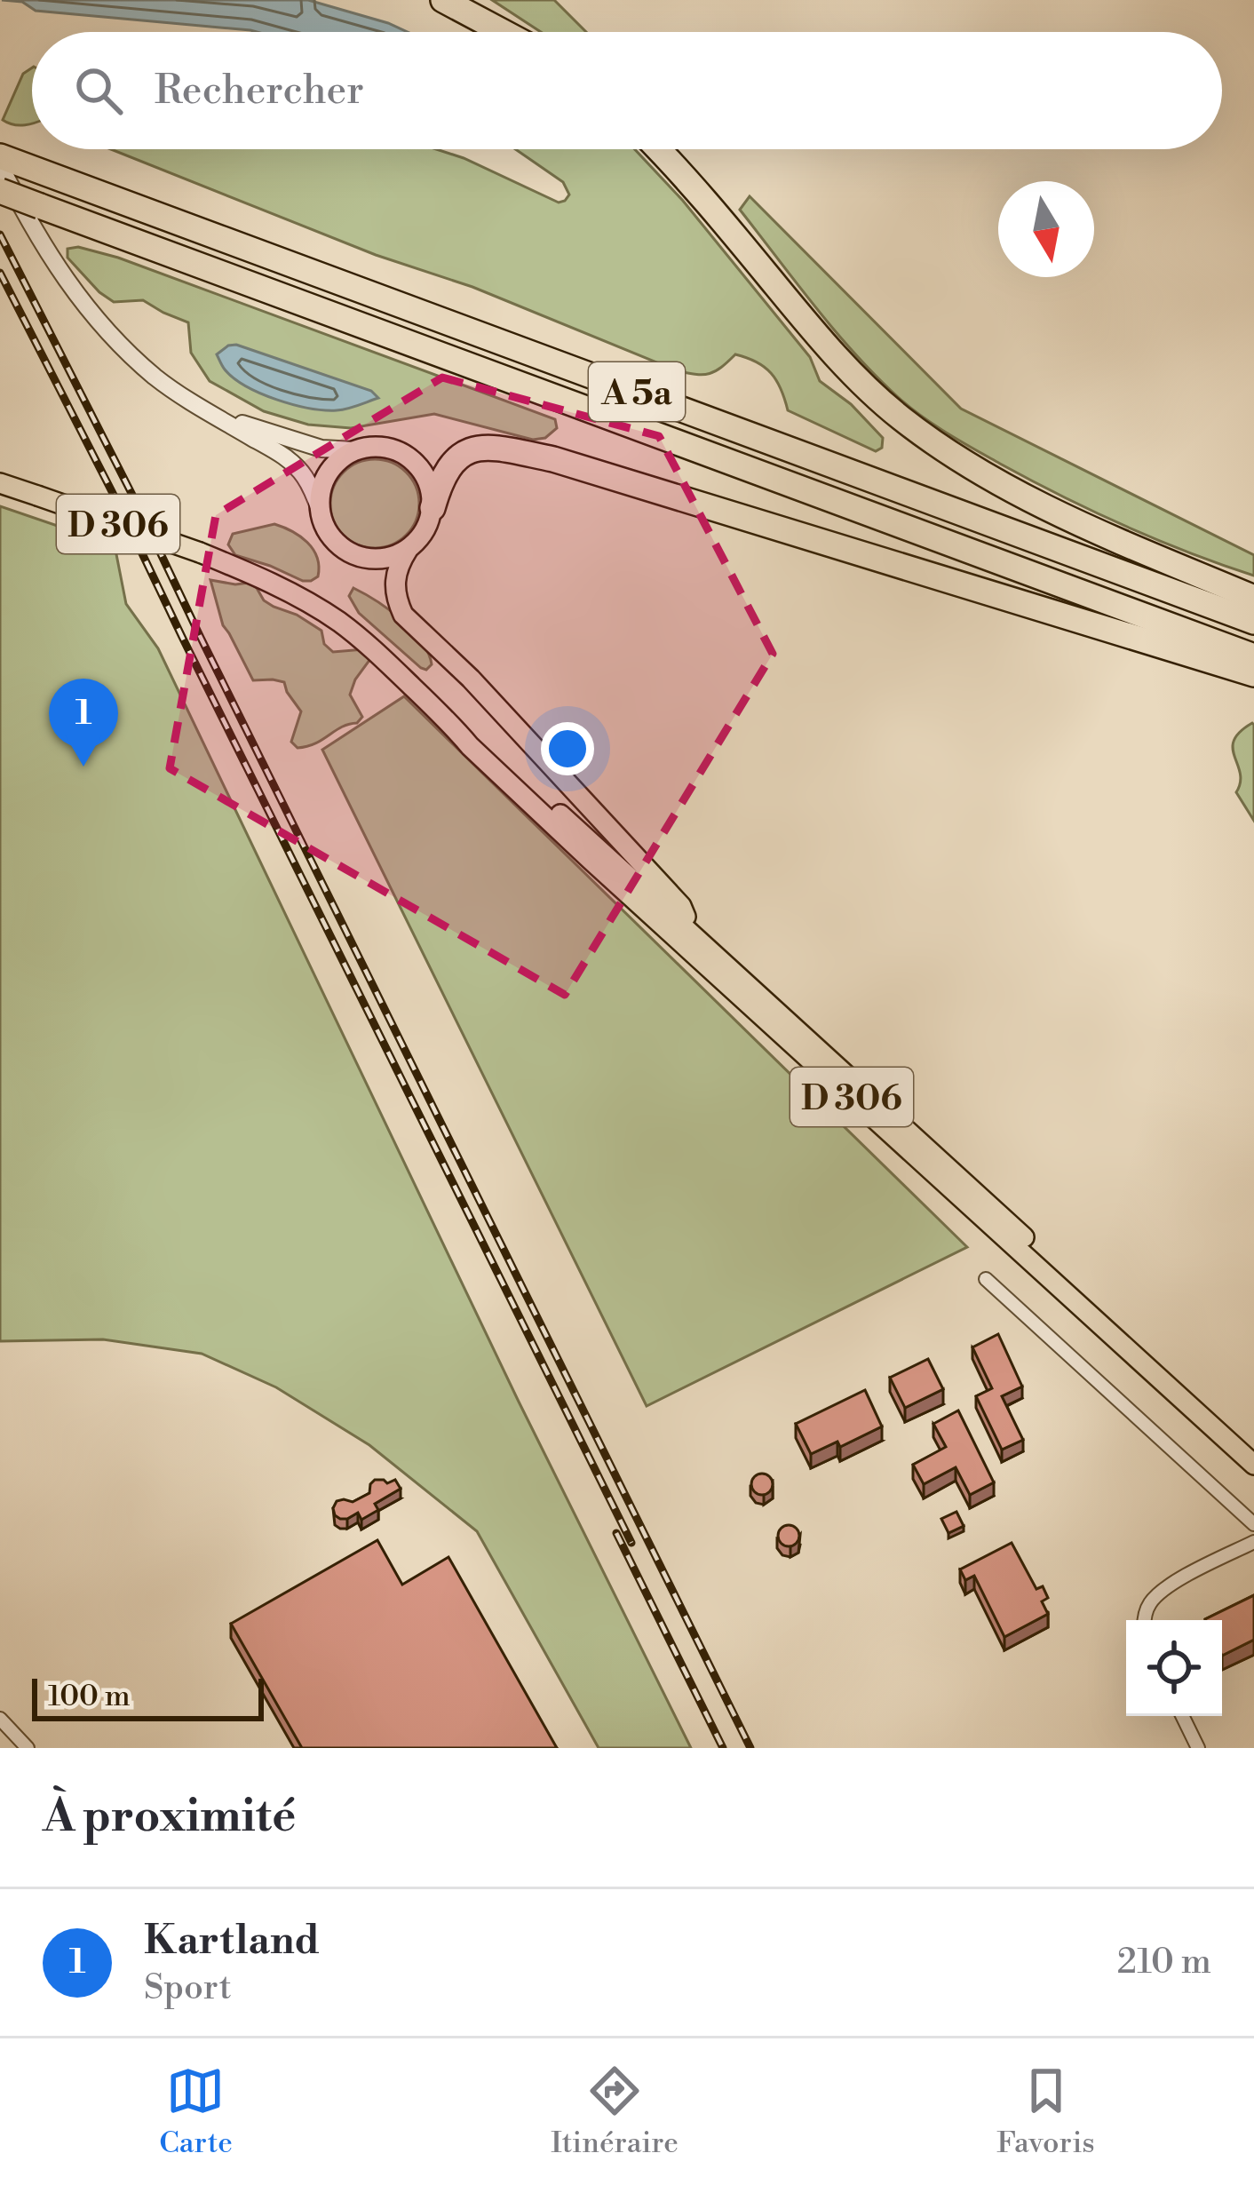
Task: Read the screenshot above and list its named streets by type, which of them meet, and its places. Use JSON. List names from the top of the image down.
{
  "streets": {
    "highway": ["A 5a"],
    "main road": ["D 306"]
  },
  "scale_bar": "100 m",
  "north": "bottom",
  "page": {
    "search": "Rechercher",
    "pins": "1",
    "scale": "100 m",
    "heading": "À proximité",
    "list": [
      {
        "mark": "1",
        "name": "Kartland",
        "note": "Sport",
        "value": "210 m"
      }
    ],
    "nav": ["Carte", "Itinéraire", "Favoris"]
  }
}
